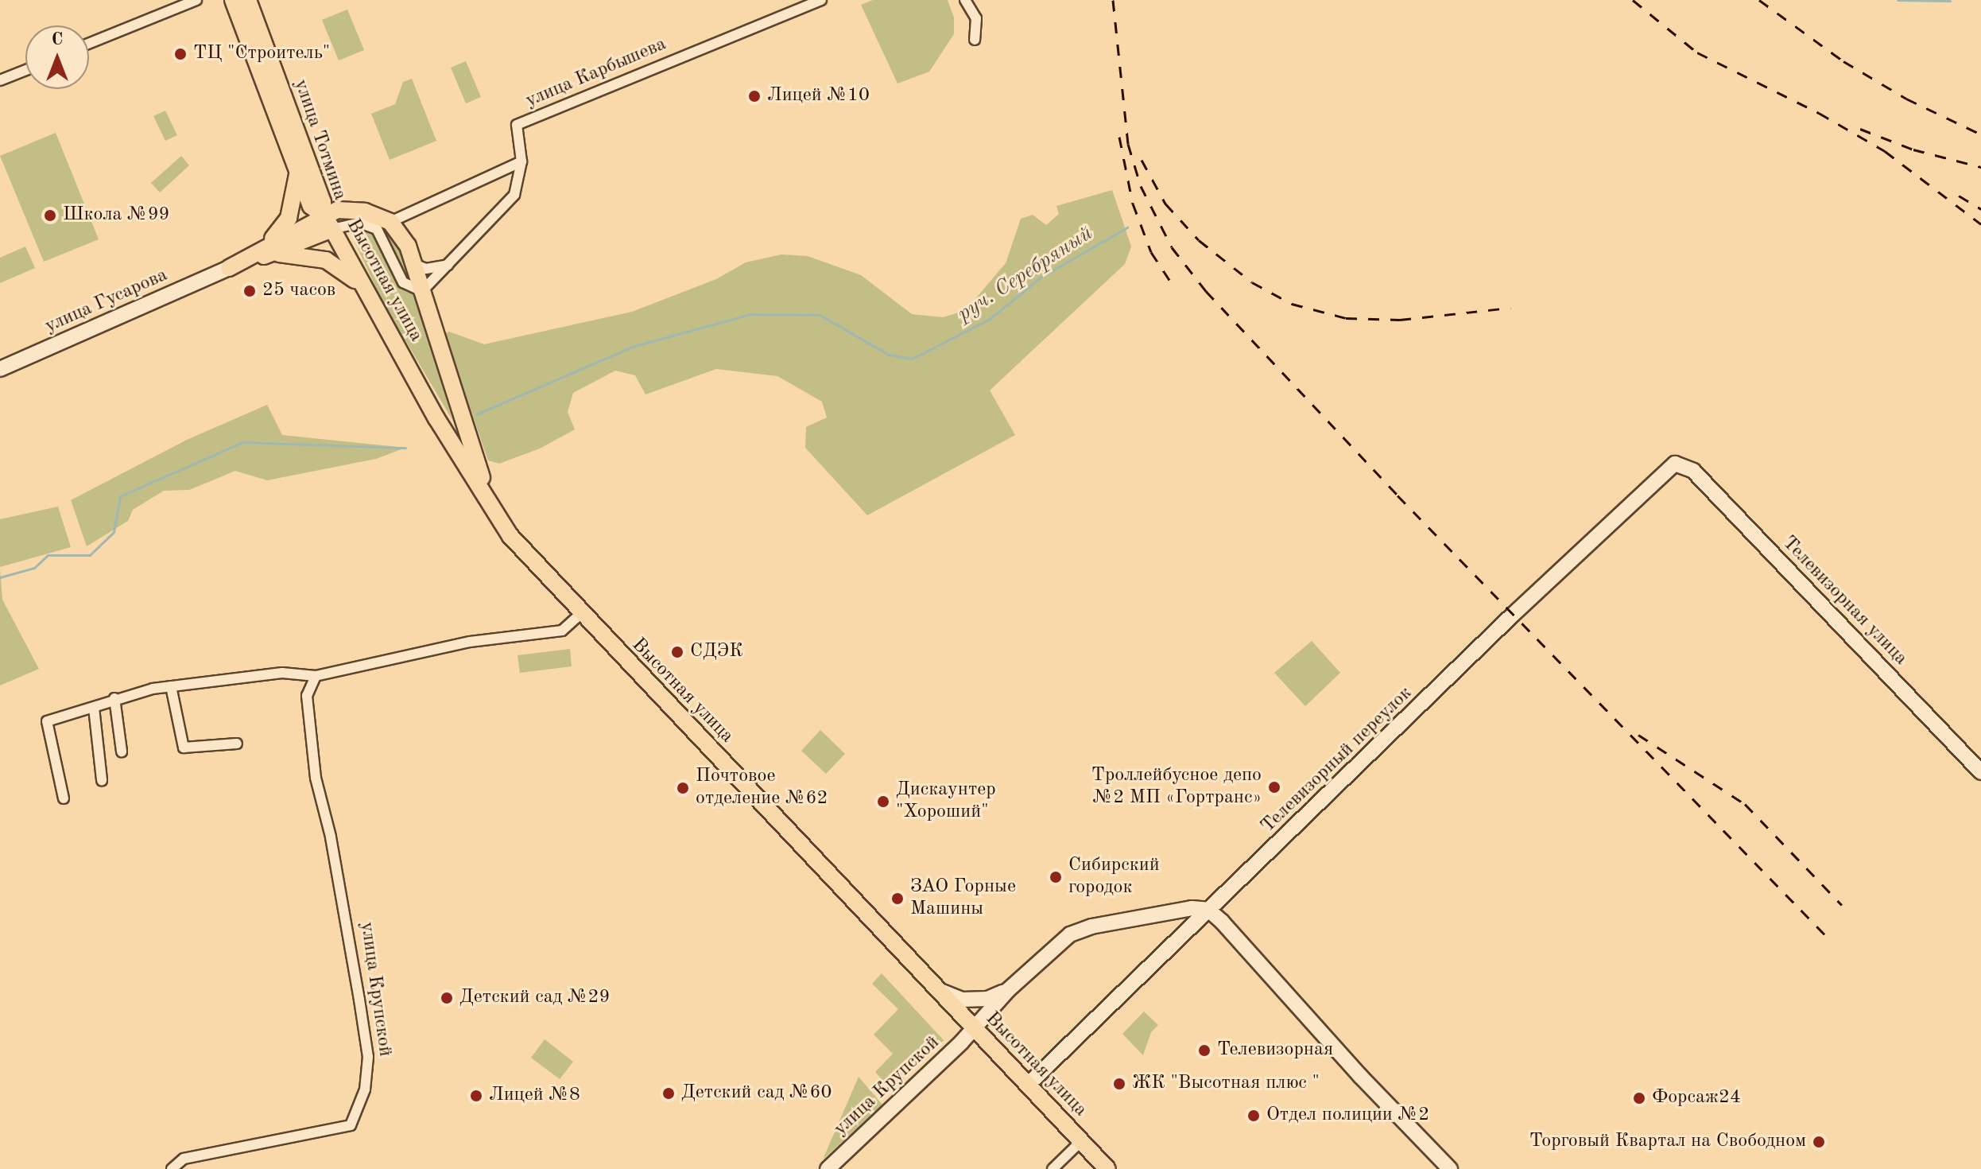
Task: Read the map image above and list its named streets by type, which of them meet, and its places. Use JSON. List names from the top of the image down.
{
  "streets": {
    "main road": ["улица Тотмина", "Высотная улица"],
    "street": [
      "улица Карбышева",
      "улица Гусарова",
      "Телевизорная улица",
      "Телевизорный переулок",
      "улица Крупской"
    ]
  },
  "crossings": [
    ["улица Тотмина", "Высотная улица"],
    ["Высотная улица", "Телевизорный переулок"],
    ["Высотная улица", "улица Крупской"],
    ["Телевизорная улица", "Телевизорный переулок"],
    ["Телевизорный переулок", "улица Крупской"]
  ],
  "water": ["руч. Серебряный"],
  "places": [
    "ТЦ \"Строитель\"",
    "Лицей №10",
    "Школа №99",
    "25 часов",
    "СДЭК",
    "Троллейбусное депо №2 МП «Гортранс»",
    "Почтовое отделение №62",
    "Дискаунтер \"Хороший\"",
    "Сибирский городок",
    "ЗАО Горные Машины",
    "Детский сад №29",
    "Телевизорная",
    "ЖК \"Высотная плюс \"",
    "Детский сад №60",
    "Лицей №8",
    "Форсаж24",
    "Отдел полиции №2",
    "Торговый Квартал на Свободном"
  ],
  "north": "top"
}
